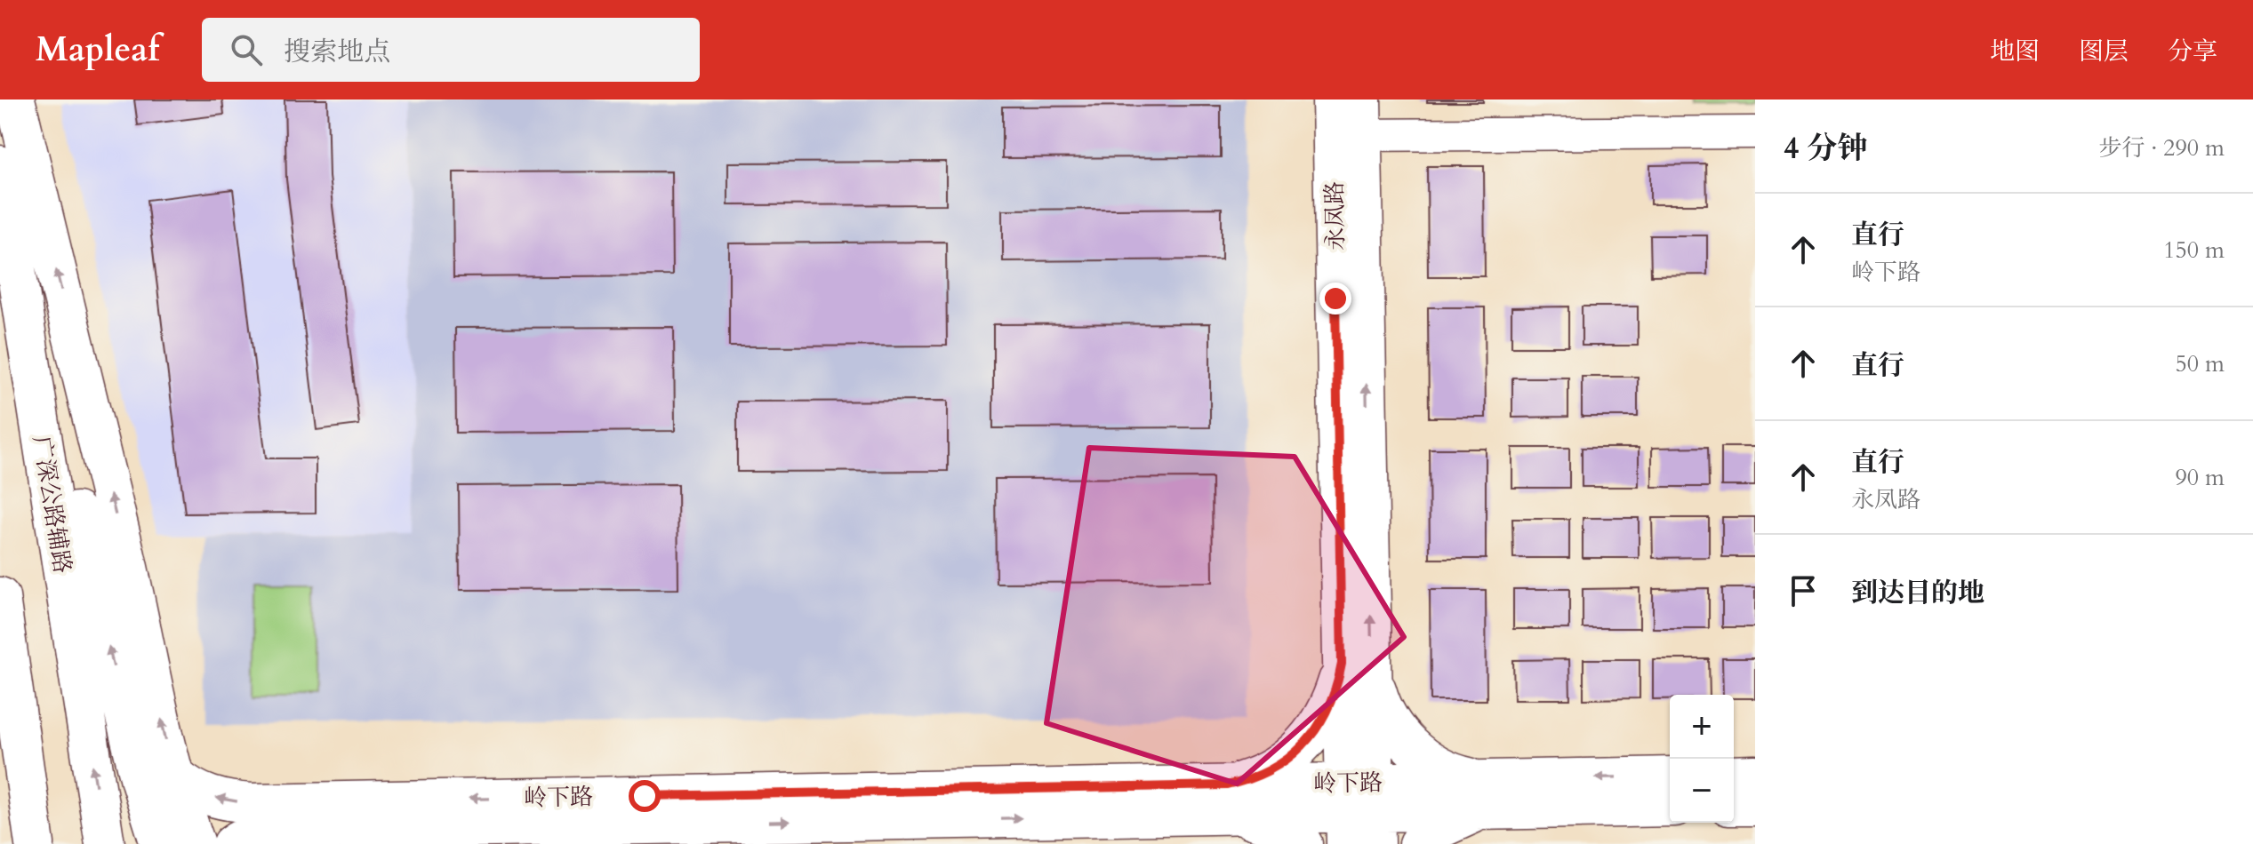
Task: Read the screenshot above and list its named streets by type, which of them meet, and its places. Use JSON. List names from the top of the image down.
{
  "streets": {
    "main road": ["永凤路", "广深公路辅路", "岭下路"]
  },
  "crossings": [
    ["永凤路", "岭下路"]
  ],
  "page": {
    "header": "Mapleaf",
    "search": "搜索地点",
    "nav": ["地图", "图层", "分享"],
    "heading": ["4 分钟", "步行 · 290 m"],
    "list": [
      ["直行", "岭下路", "150 m"],
      ["直行", "50 m"],
      ["直行", "永凤路", "90 m"],
      "到达目的地"
    ],
    "map_buttons": ["+", "−"]
  }
}
